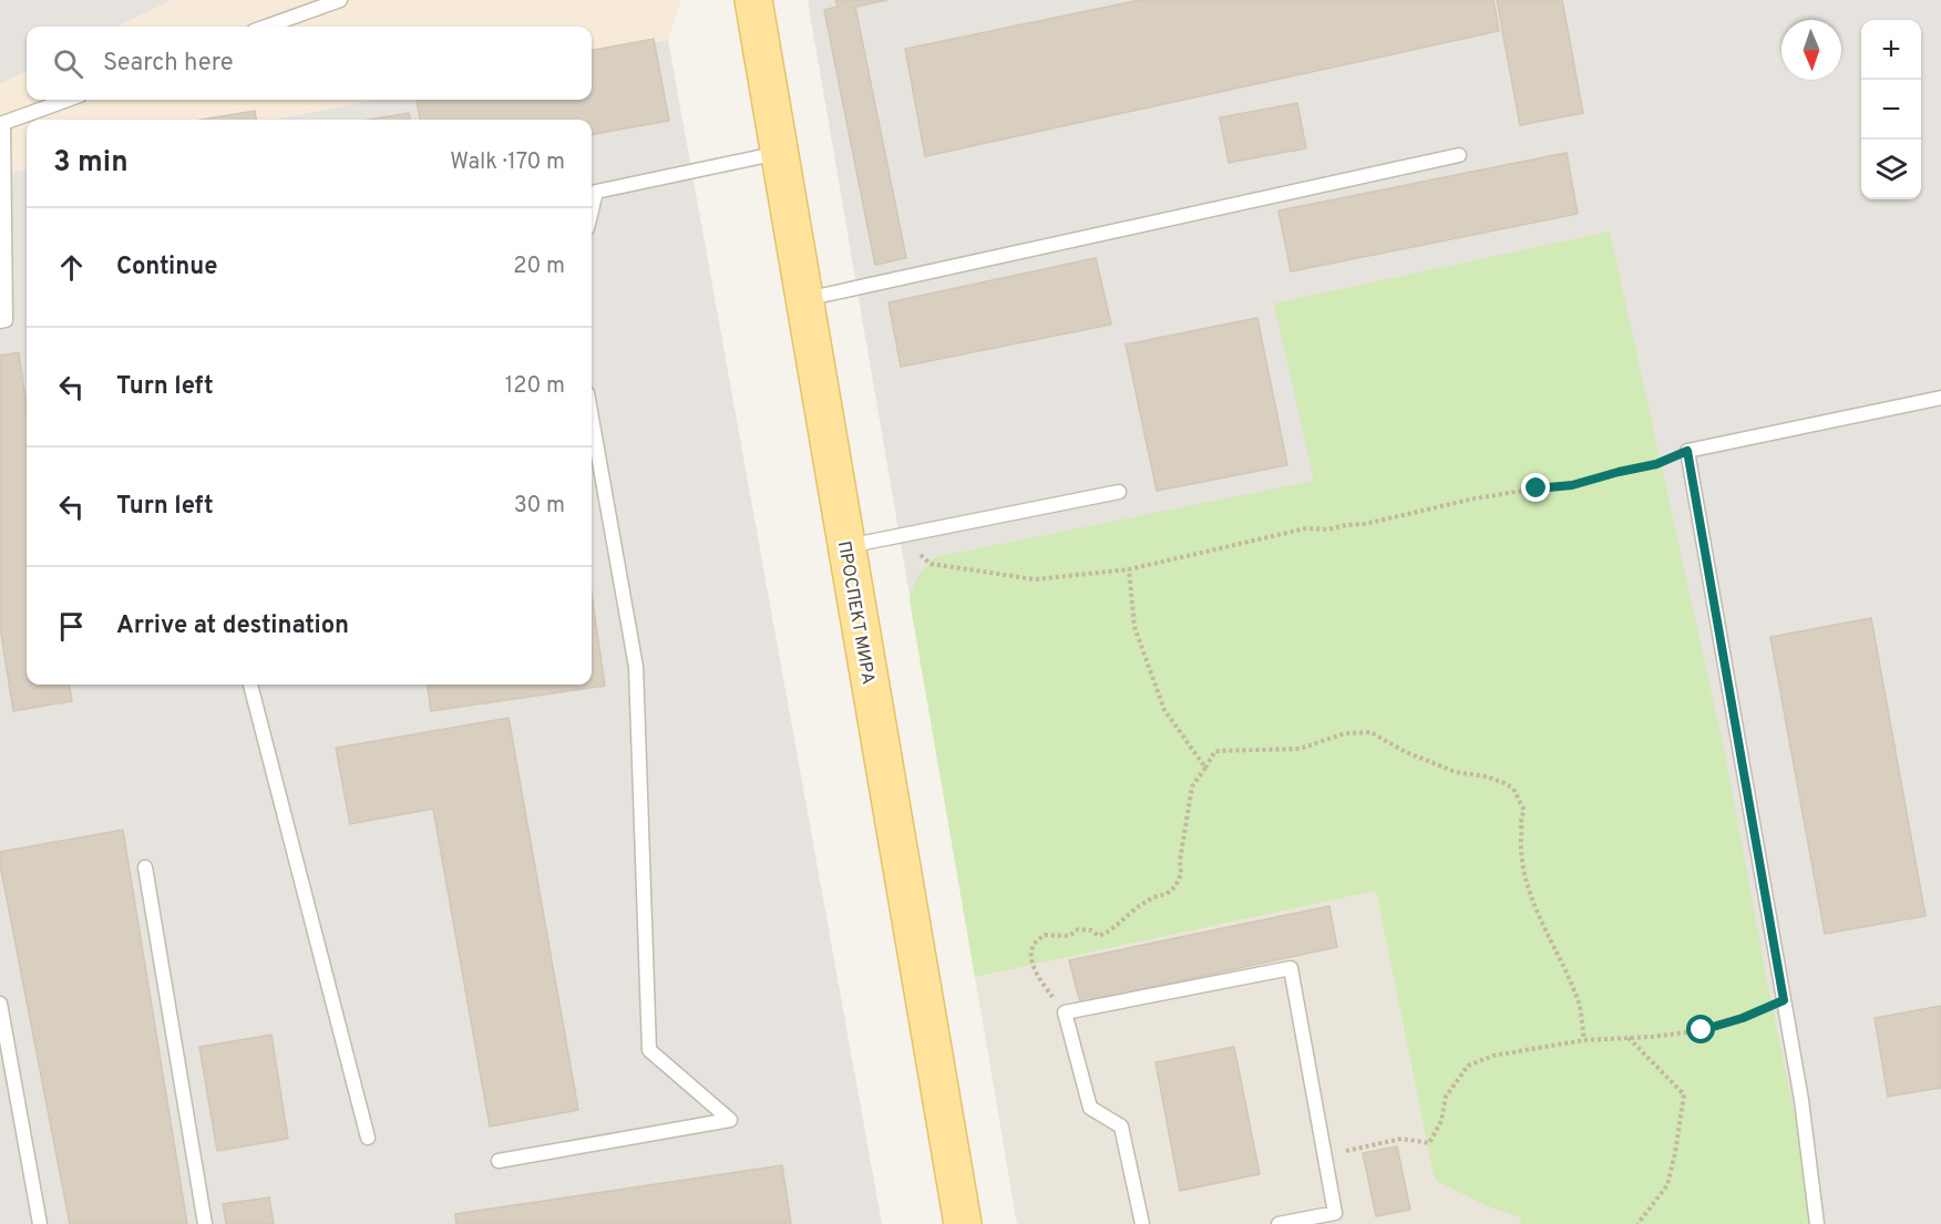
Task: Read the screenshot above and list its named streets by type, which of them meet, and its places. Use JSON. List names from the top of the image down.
{
  "streets": {
    "main road": ["ПРОСПЕКТ МИРА"]
  },
  "north": "bottom",
  "page": {
    "map_buttons": ["+", "−"],
    "search": "Search here",
    "heading": ["3 min", "Walk · 170 m"],
    "list": [
      ["Continue", "20 m"],
      ["Turn left", "120 m"],
      ["Turn left", "30 m"],
      "Arrive at destination"
    ]
  }
}
